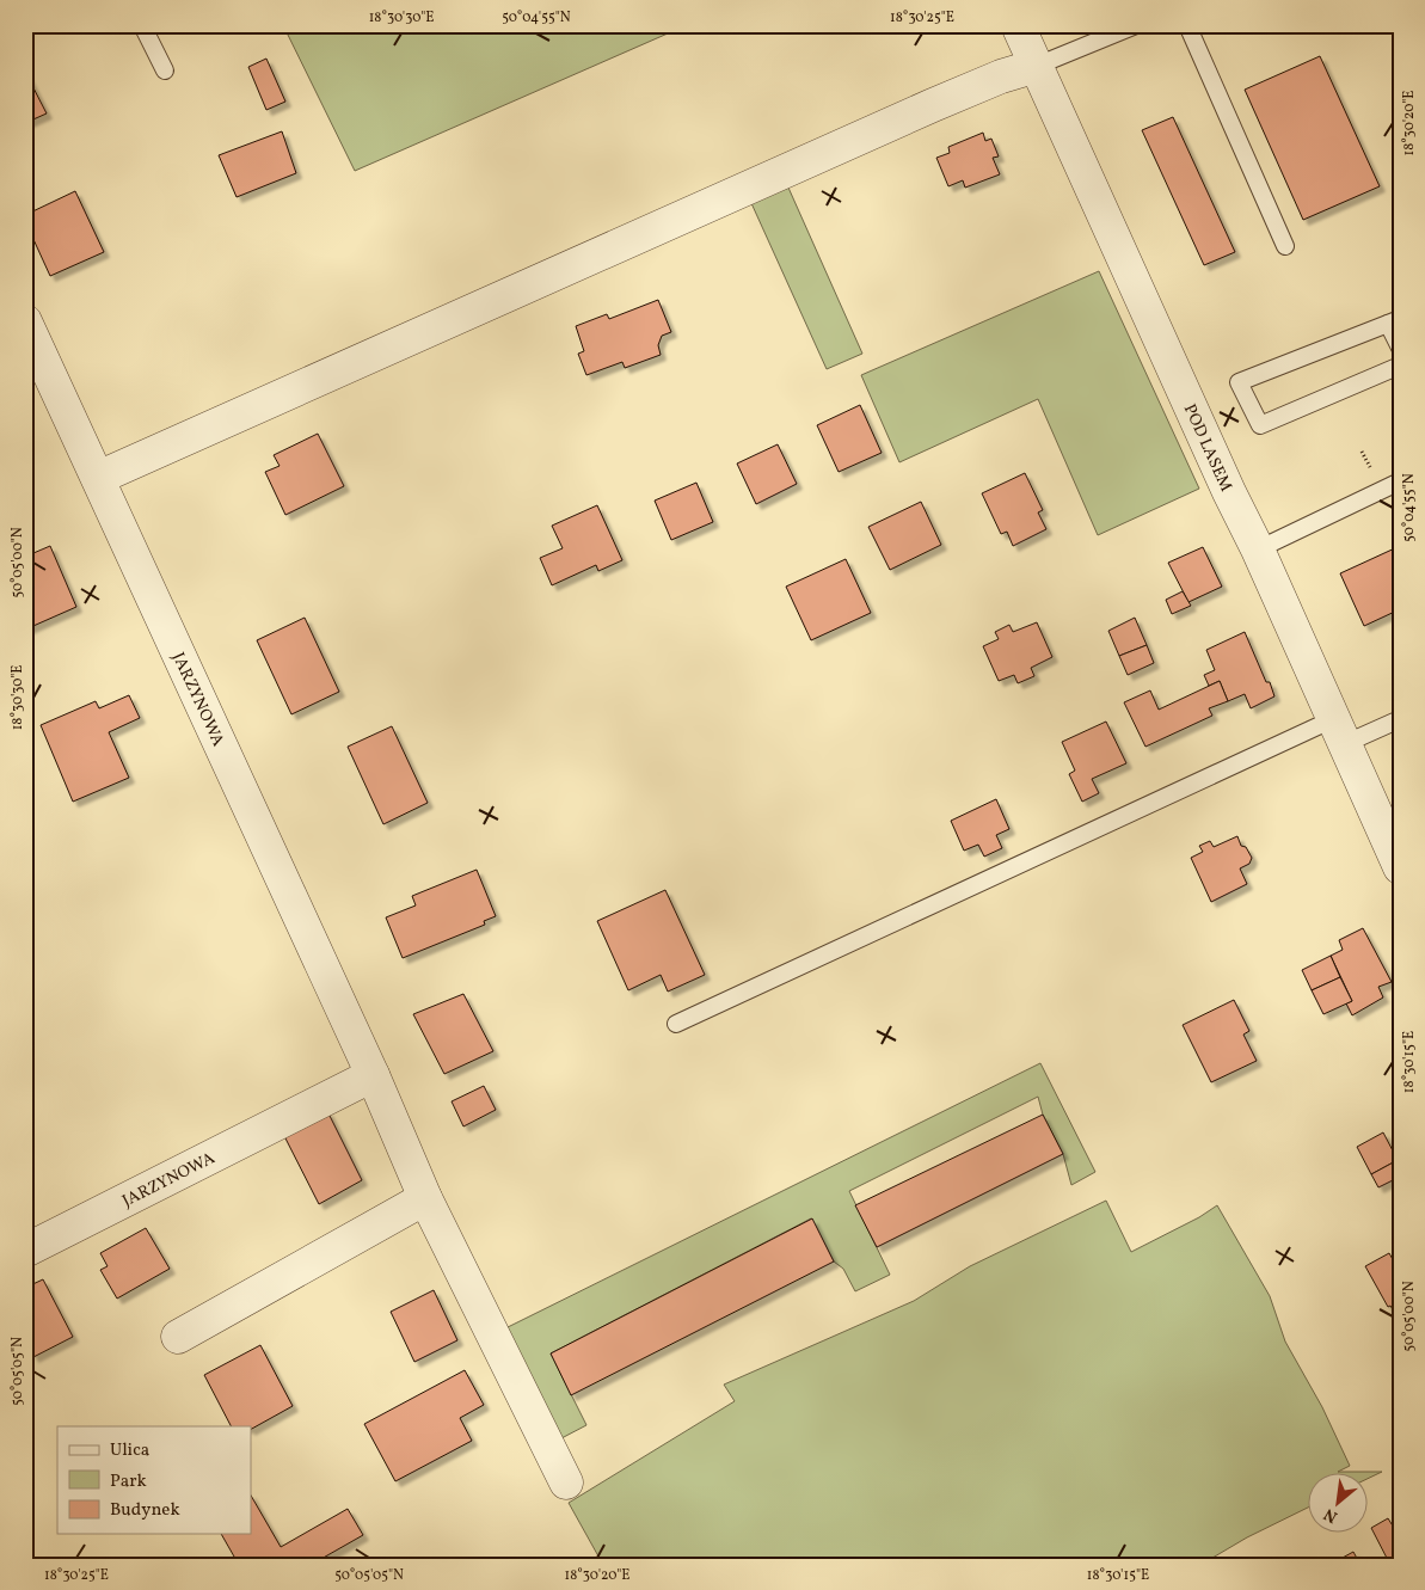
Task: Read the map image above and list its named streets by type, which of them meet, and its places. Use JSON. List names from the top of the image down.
{
  "streets": {
    "street": ["POD LASEM", "JARZYNOWA"]
  },
  "legend": ["Ulica", "Park", "Budynek"],
  "north": "bottom left",
  "coordinates": [
    "18°30'30\"E",
    "50°04'55\"N",
    "18°30'25\"E",
    "18°30'20\"E",
    "50°05'00\"N",
    "18°30'15\"E",
    "50°05'05\"N"
  ]
}
